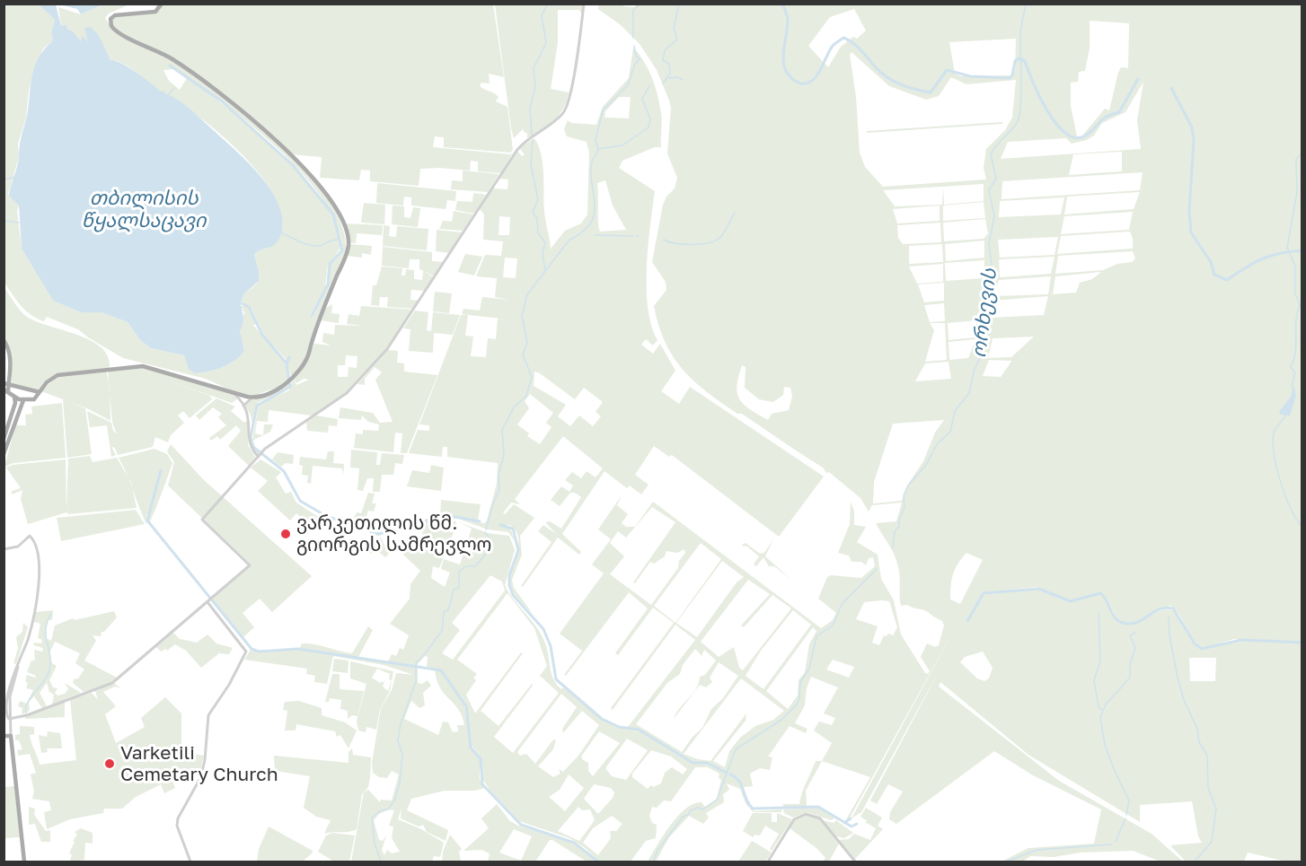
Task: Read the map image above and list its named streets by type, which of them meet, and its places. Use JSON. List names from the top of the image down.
{
  "water": ["თბილისის წყალსაცავი", "ორხევის"],
  "places": ["ვარკეთილის წმ. გიორგის სამრევლო", "Varketili Cemetary Church"]
}
